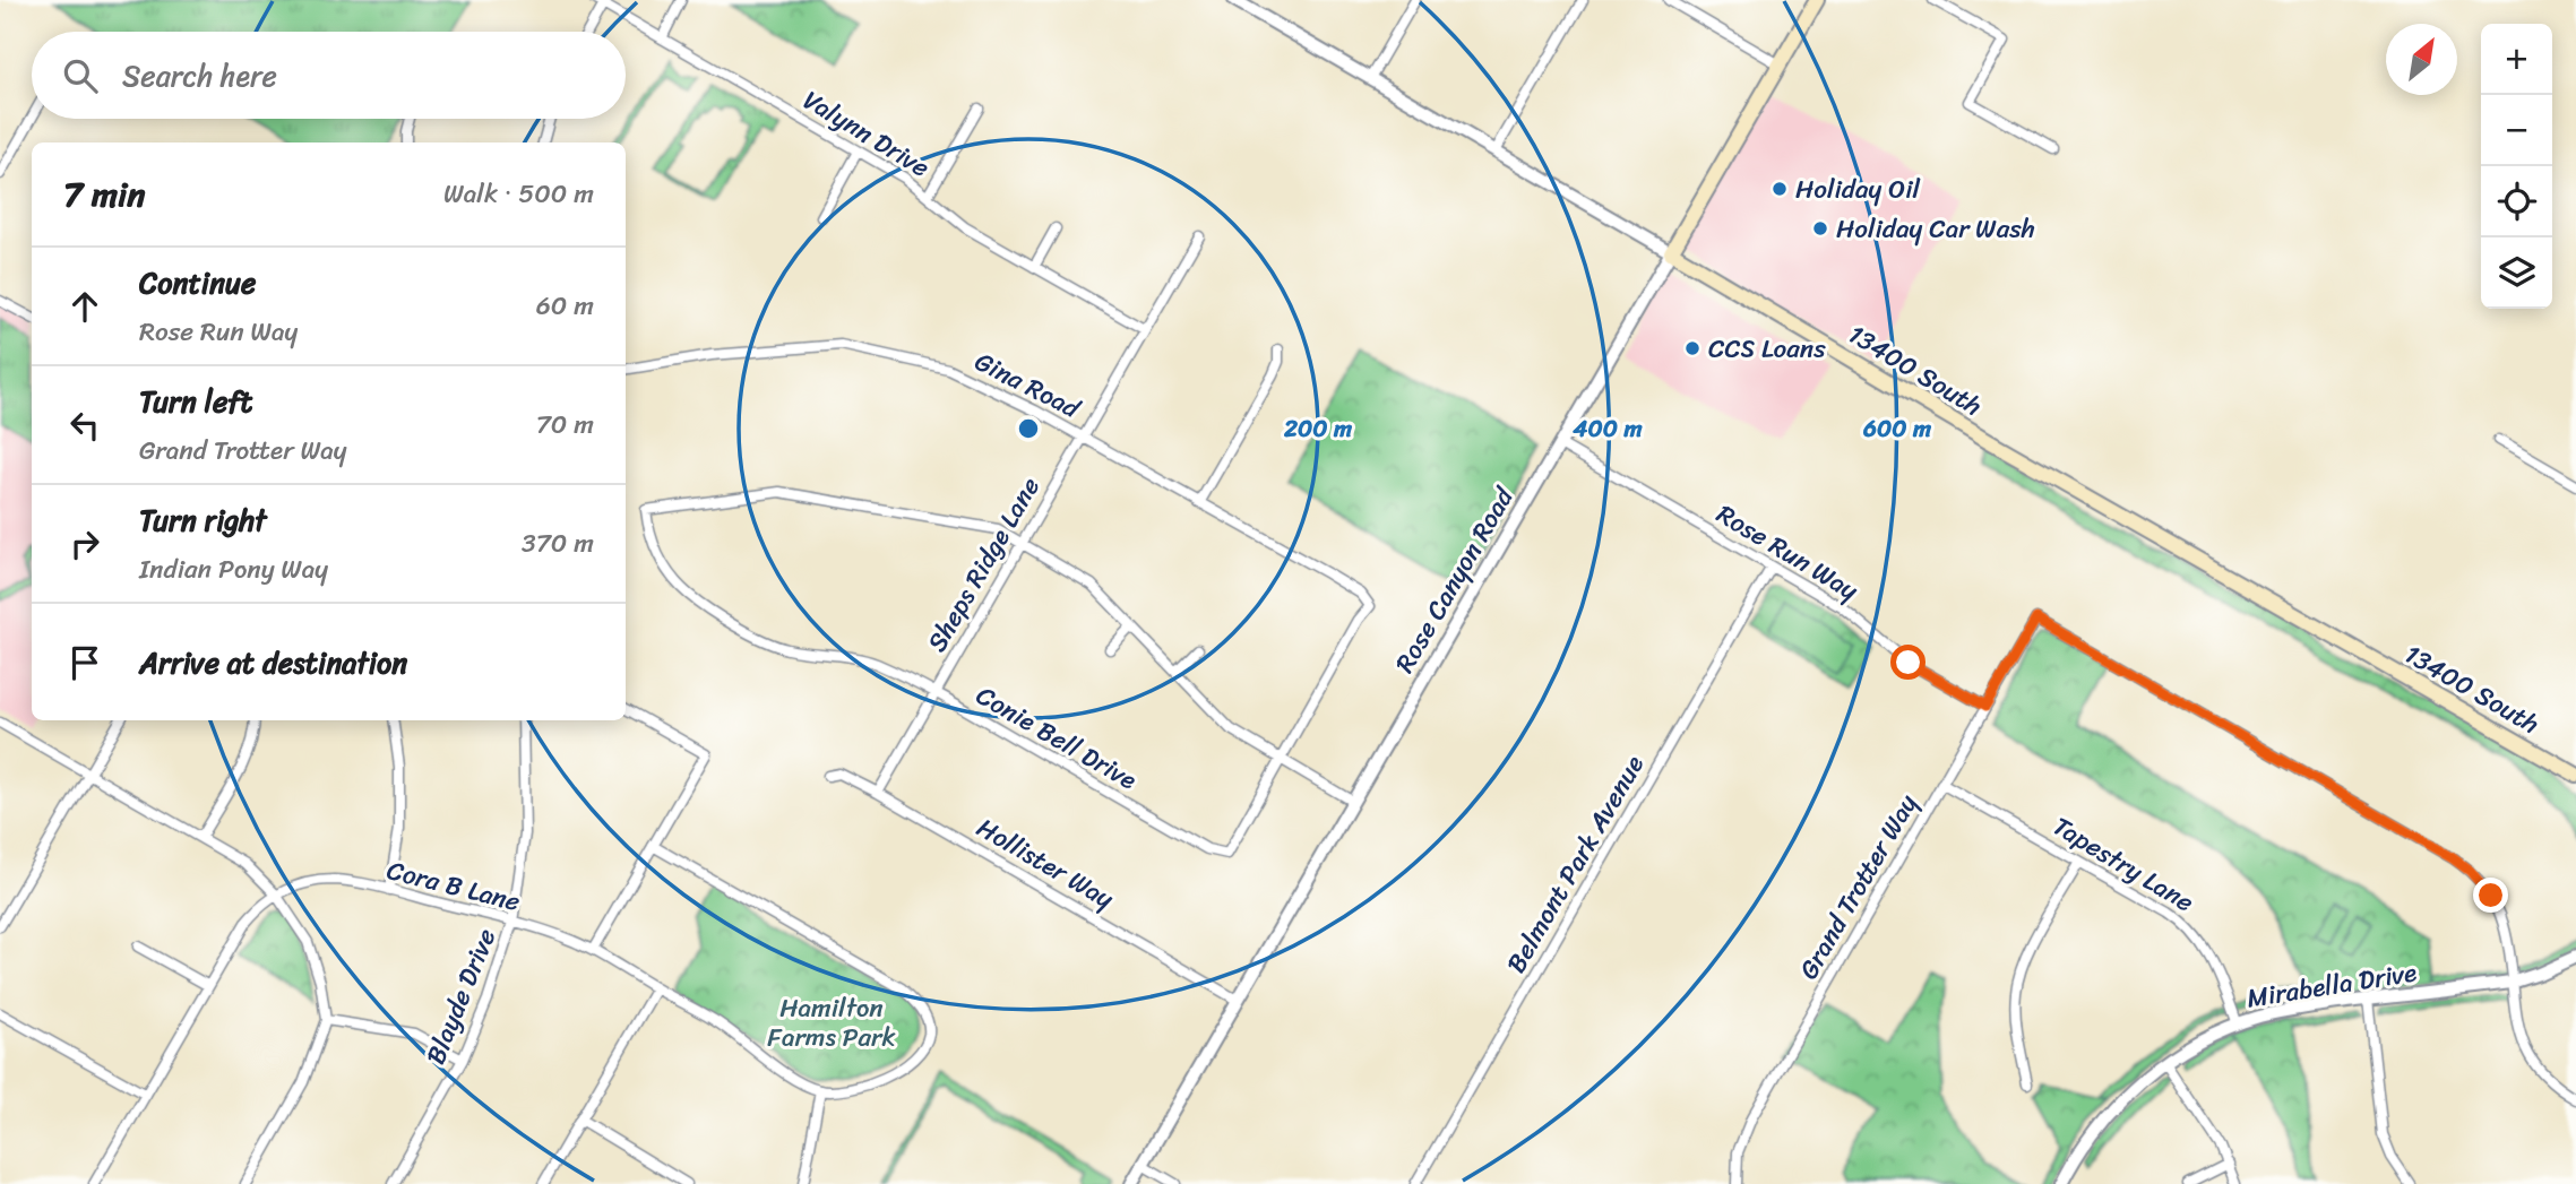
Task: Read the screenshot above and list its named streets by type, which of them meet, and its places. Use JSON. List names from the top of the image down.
{
  "streets": {
    "main road": ["13400 South", "Rose Canyon Road"],
    "street": [
      "Valynn Drive",
      "Gina Road",
      "Rose Run Way",
      "Sheps Ridge Lane",
      "Conie Bell Drive",
      "Hollister Way",
      "Belmont Park Avenue",
      "Tapestry Lane",
      "Cora B Lane",
      "Grand Trotter Way",
      "Mirabella Drive",
      "Blayde Drive"
    ]
  },
  "crossings": [
    ["Valynn Drive", "Sheps Ridge Lane"],
    ["13400 South", "Rose Canyon Road"],
    ["Gina Road", "Sheps Ridge Lane"],
    ["Gina Road", "Conie Bell Drive"],
    ["Rose Run Way", "Rose Canyon Road"],
    ["Rose Run Way", "Belmont Park Avenue"],
    ["Rose Run Way", "Grand Trotter Way"],
    ["Sheps Ridge Lane", "Conie Bell Drive"],
    ["Sheps Ridge Lane", "Hollister Way"],
    ["Rose Canyon Road", "Hollister Way"],
    ["Tapestry Lane", "Grand Trotter Way"],
    ["Tapestry Lane", "Mirabella Drive"],
    ["Cora B Lane", "Blayde Drive"],
    ["Grand Trotter Way", "Mirabella Drive"]
  ],
  "parks": ["Hamilton Farms Park"],
  "places": ["Holiday Oil", "Holiday Car Wash", "CCS Loans"],
  "north": "top right",
  "page": {
    "map_buttons": ["+", "−"],
    "search": "Search here",
    "heading": ["7 min", "Walk · 500 m"],
    "list": [
      ["Continue", "Rose Run Way", "60 m"],
      ["Turn left", "Grand Trotter Way", "70 m"],
      ["Turn right", "Indian Pony Way", "370 m"],
      "Arrive at destination"
    ]
  },
  "rings": ["200 m", "400 m", "600 m"]
}
